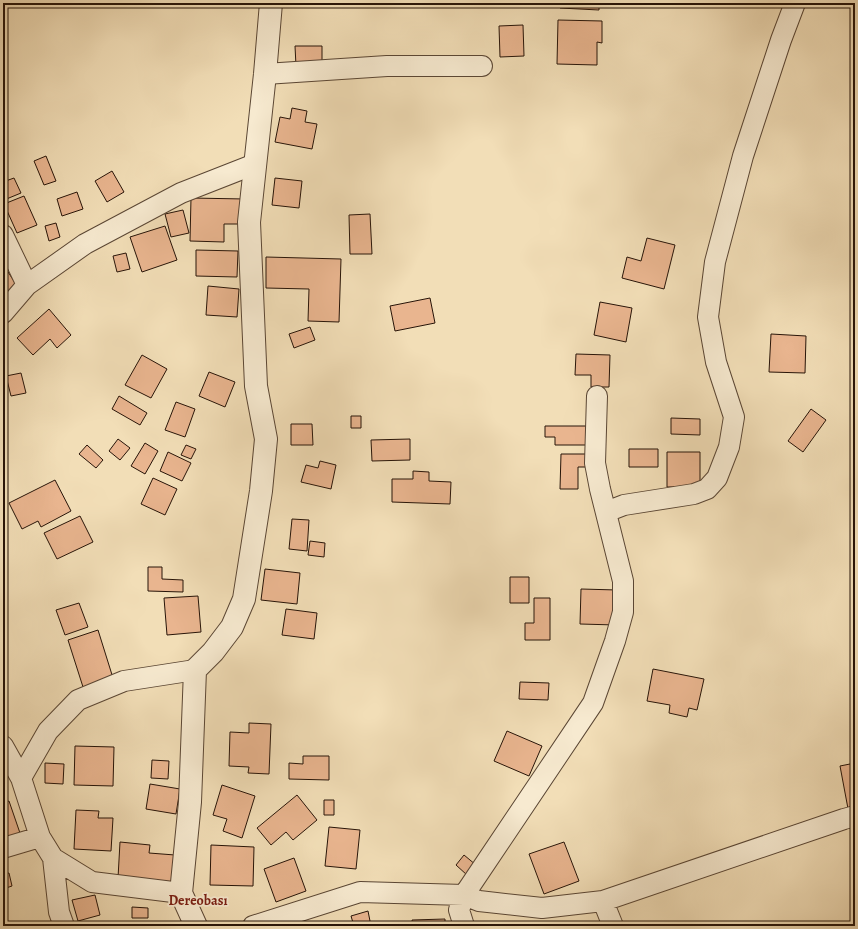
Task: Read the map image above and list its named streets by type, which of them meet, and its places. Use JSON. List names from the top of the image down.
{
  "districts": ["Dereobası"]
}
